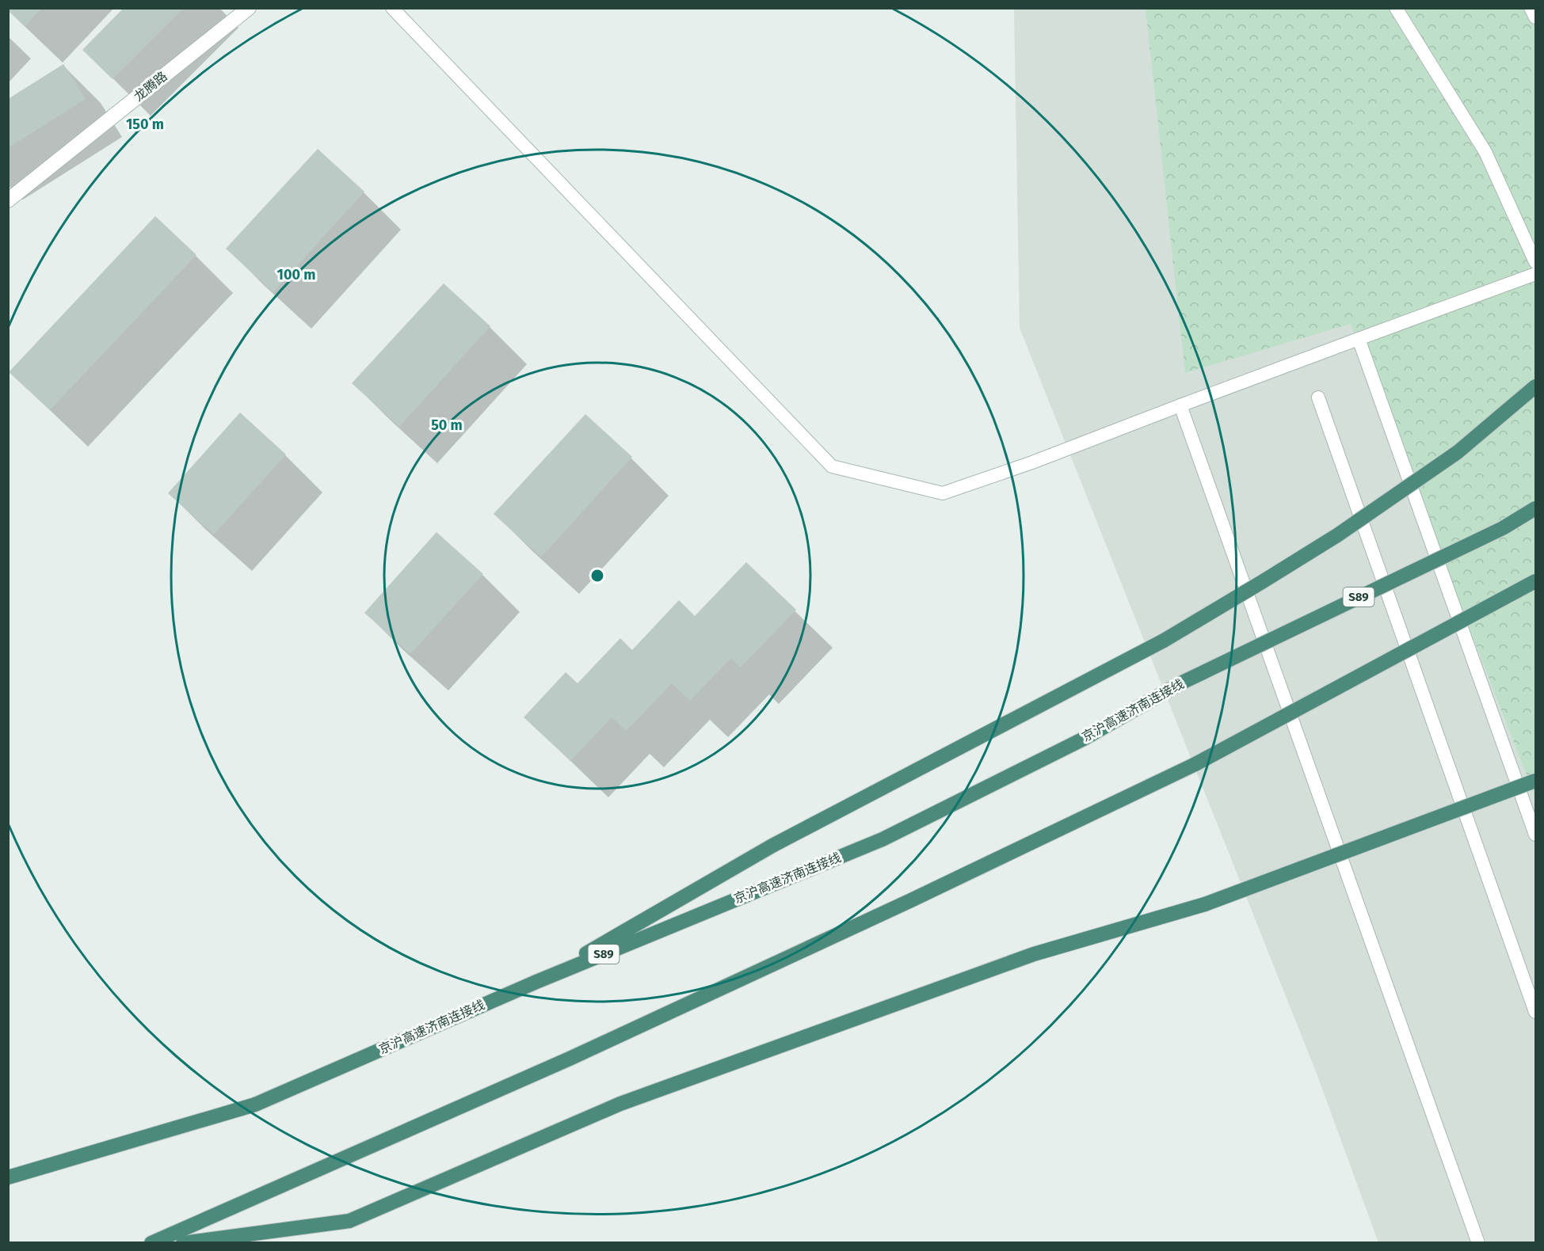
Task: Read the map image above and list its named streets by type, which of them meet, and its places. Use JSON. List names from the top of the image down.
{
  "streets": {
    "highway": ["S89", "京沪高速济南连接线"],
    "street": ["龙腾路"]
  },
  "rings": ["150 m", "100 m", "50 m"]
}
